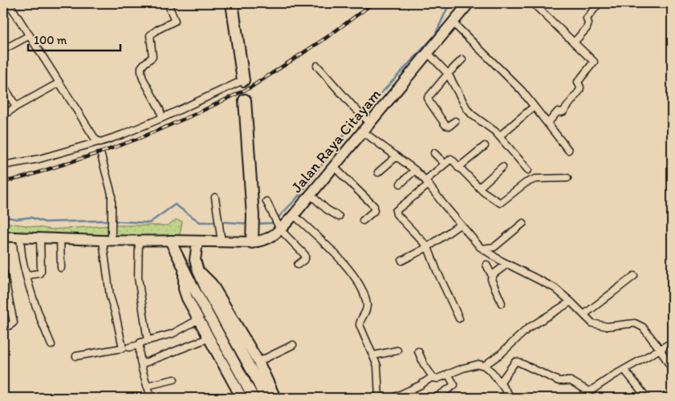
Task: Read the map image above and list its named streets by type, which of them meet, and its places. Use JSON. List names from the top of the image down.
{
  "streets": {
    "main road": ["Jalan Raya Citayam"]
  },
  "scale_bar": "100 m"
}
